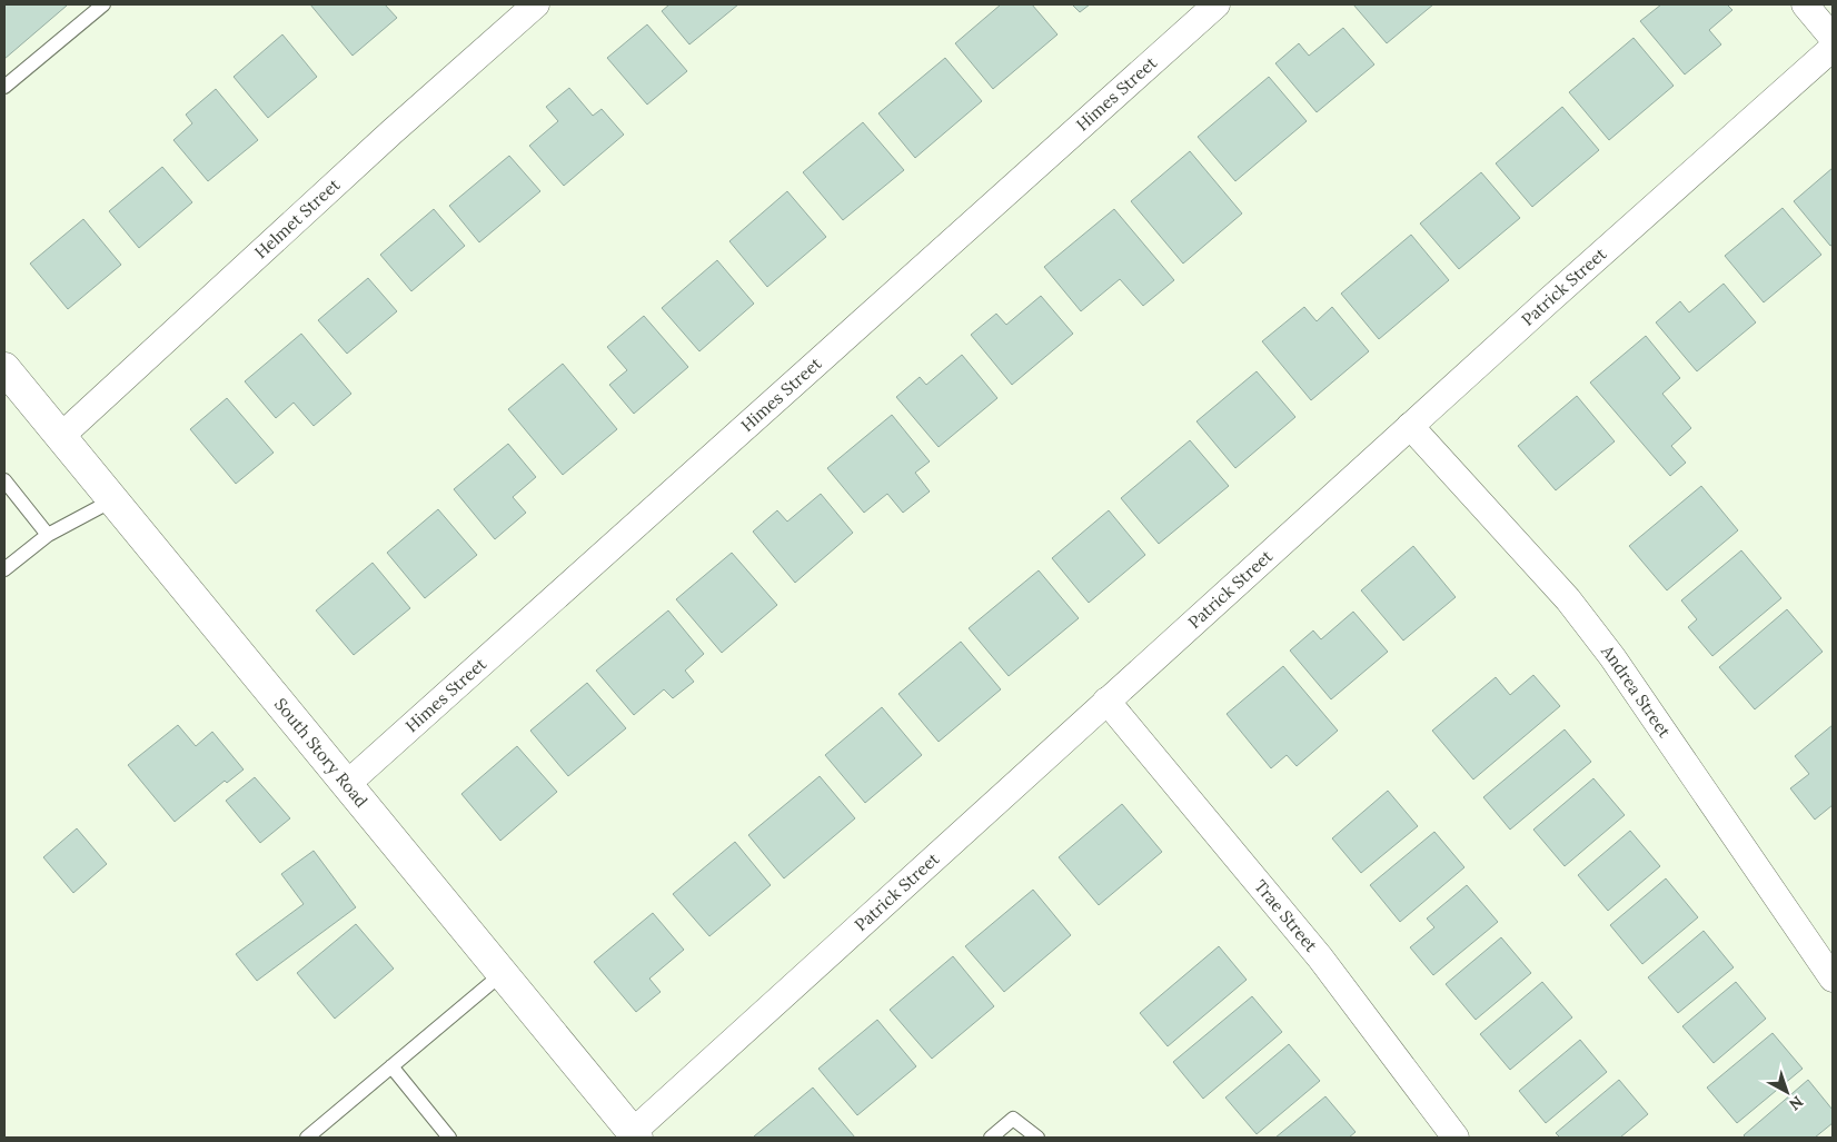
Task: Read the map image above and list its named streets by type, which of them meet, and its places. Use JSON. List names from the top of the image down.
{
  "streets": {
    "main road": ["South Story Road"],
    "street": [
      "Himes Street",
      "Helmet Street",
      "Patrick Street",
      "Andrea Street",
      "Trae Street"
    ]
  },
  "crossings": [
    ["Himes Street", "South Story Road"],
    ["Helmet Street", "South Story Road"],
    ["Patrick Street", "Andrea Street"],
    ["Patrick Street", "South Story Road"],
    ["Patrick Street", "Trae Street"]
  ],
  "north": "bottom right"
}
